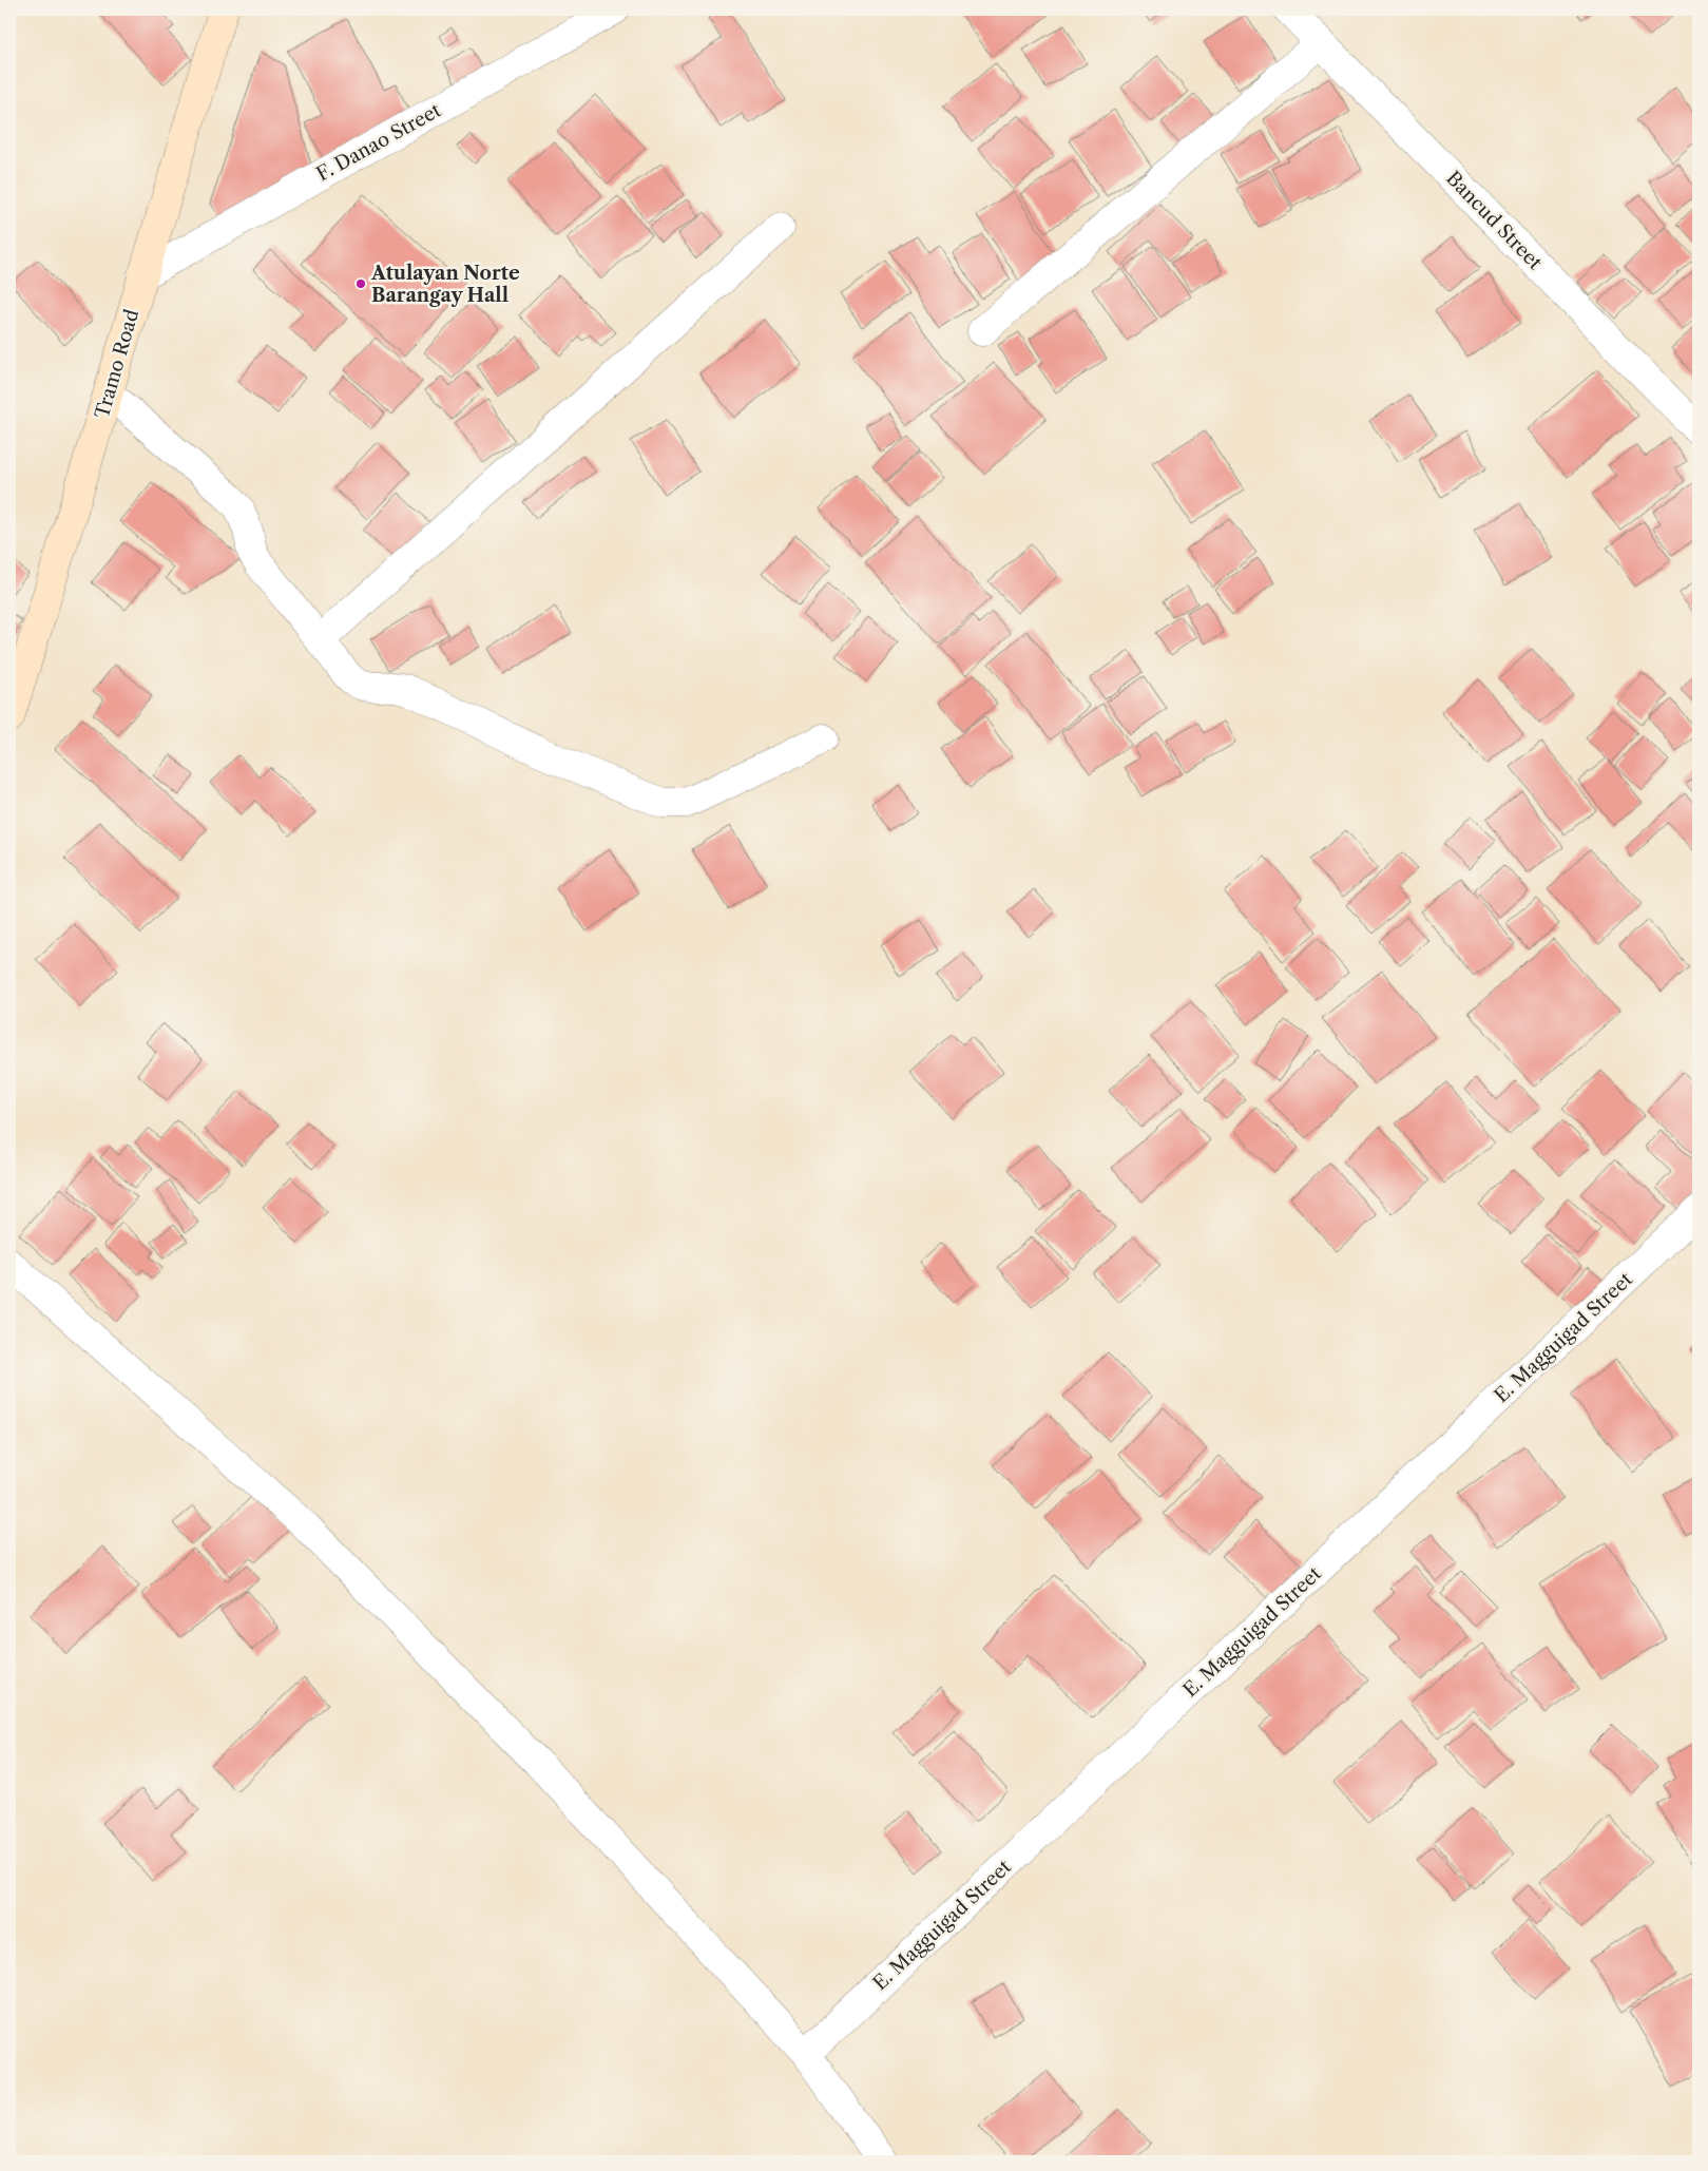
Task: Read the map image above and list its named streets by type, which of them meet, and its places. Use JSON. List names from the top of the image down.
{
  "streets": {
    "main road": ["Tramo Road"],
    "street": ["F. Danao Street", "Bancud Street", "E. Magguigad Street"]
  },
  "crossings": [
    ["F. Danao Street", "Tramo Road"]
  ],
  "places": ["Atulayan Norte Barangay Hall"]
}
